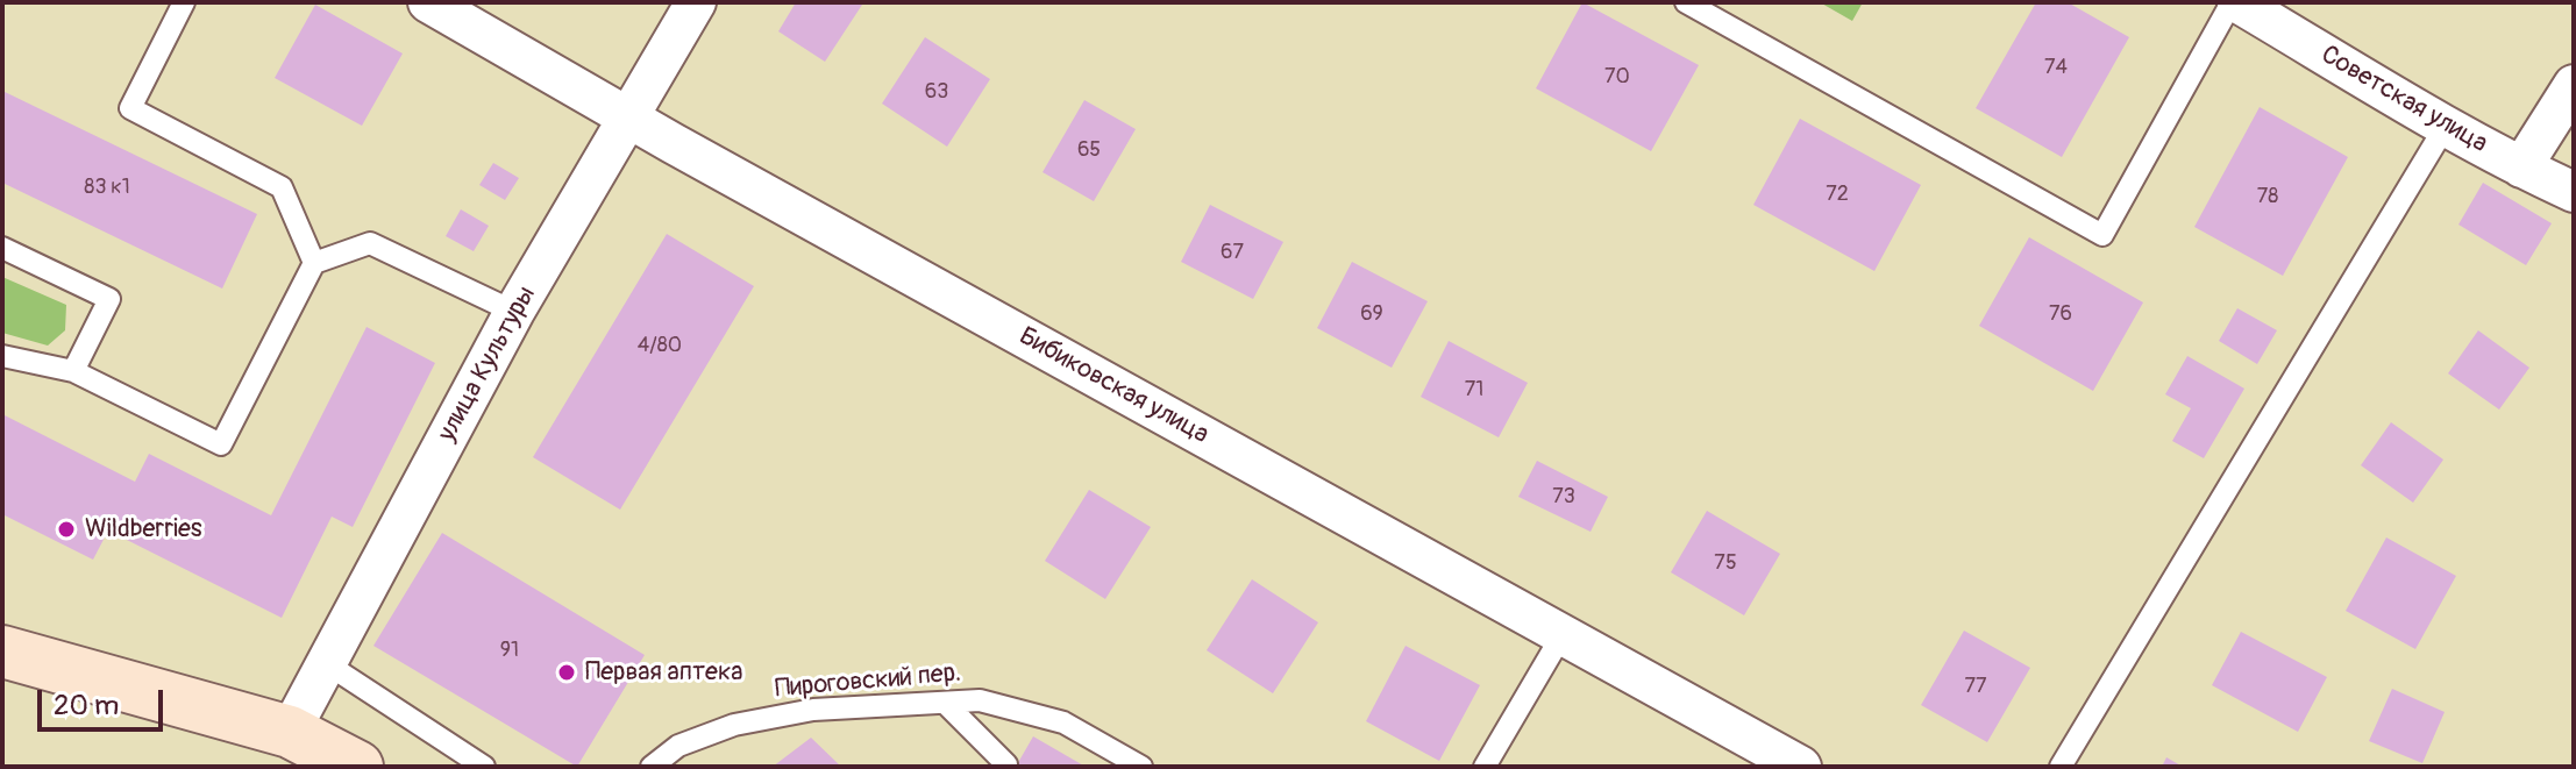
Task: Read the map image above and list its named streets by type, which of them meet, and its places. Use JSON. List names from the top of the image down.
{
  "streets": {
    "street": ["Советская улица", "улица Культуры", "Бибиковская улица"],
    "lane": ["Пироговский пер."]
  },
  "crossings": [
    ["улица Культуры", "Бибиковская улица"]
  ],
  "places": ["Wildberries", "Первая аптека"],
  "house_numbers": [
    "74",
    "70",
    "63",
    "65",
    "83 к1",
    "72",
    "78",
    "67",
    "69",
    "76",
    "4/80",
    "71",
    "73",
    "75",
    "91",
    "77"
  ],
  "scale_bar": "20 m"
}
